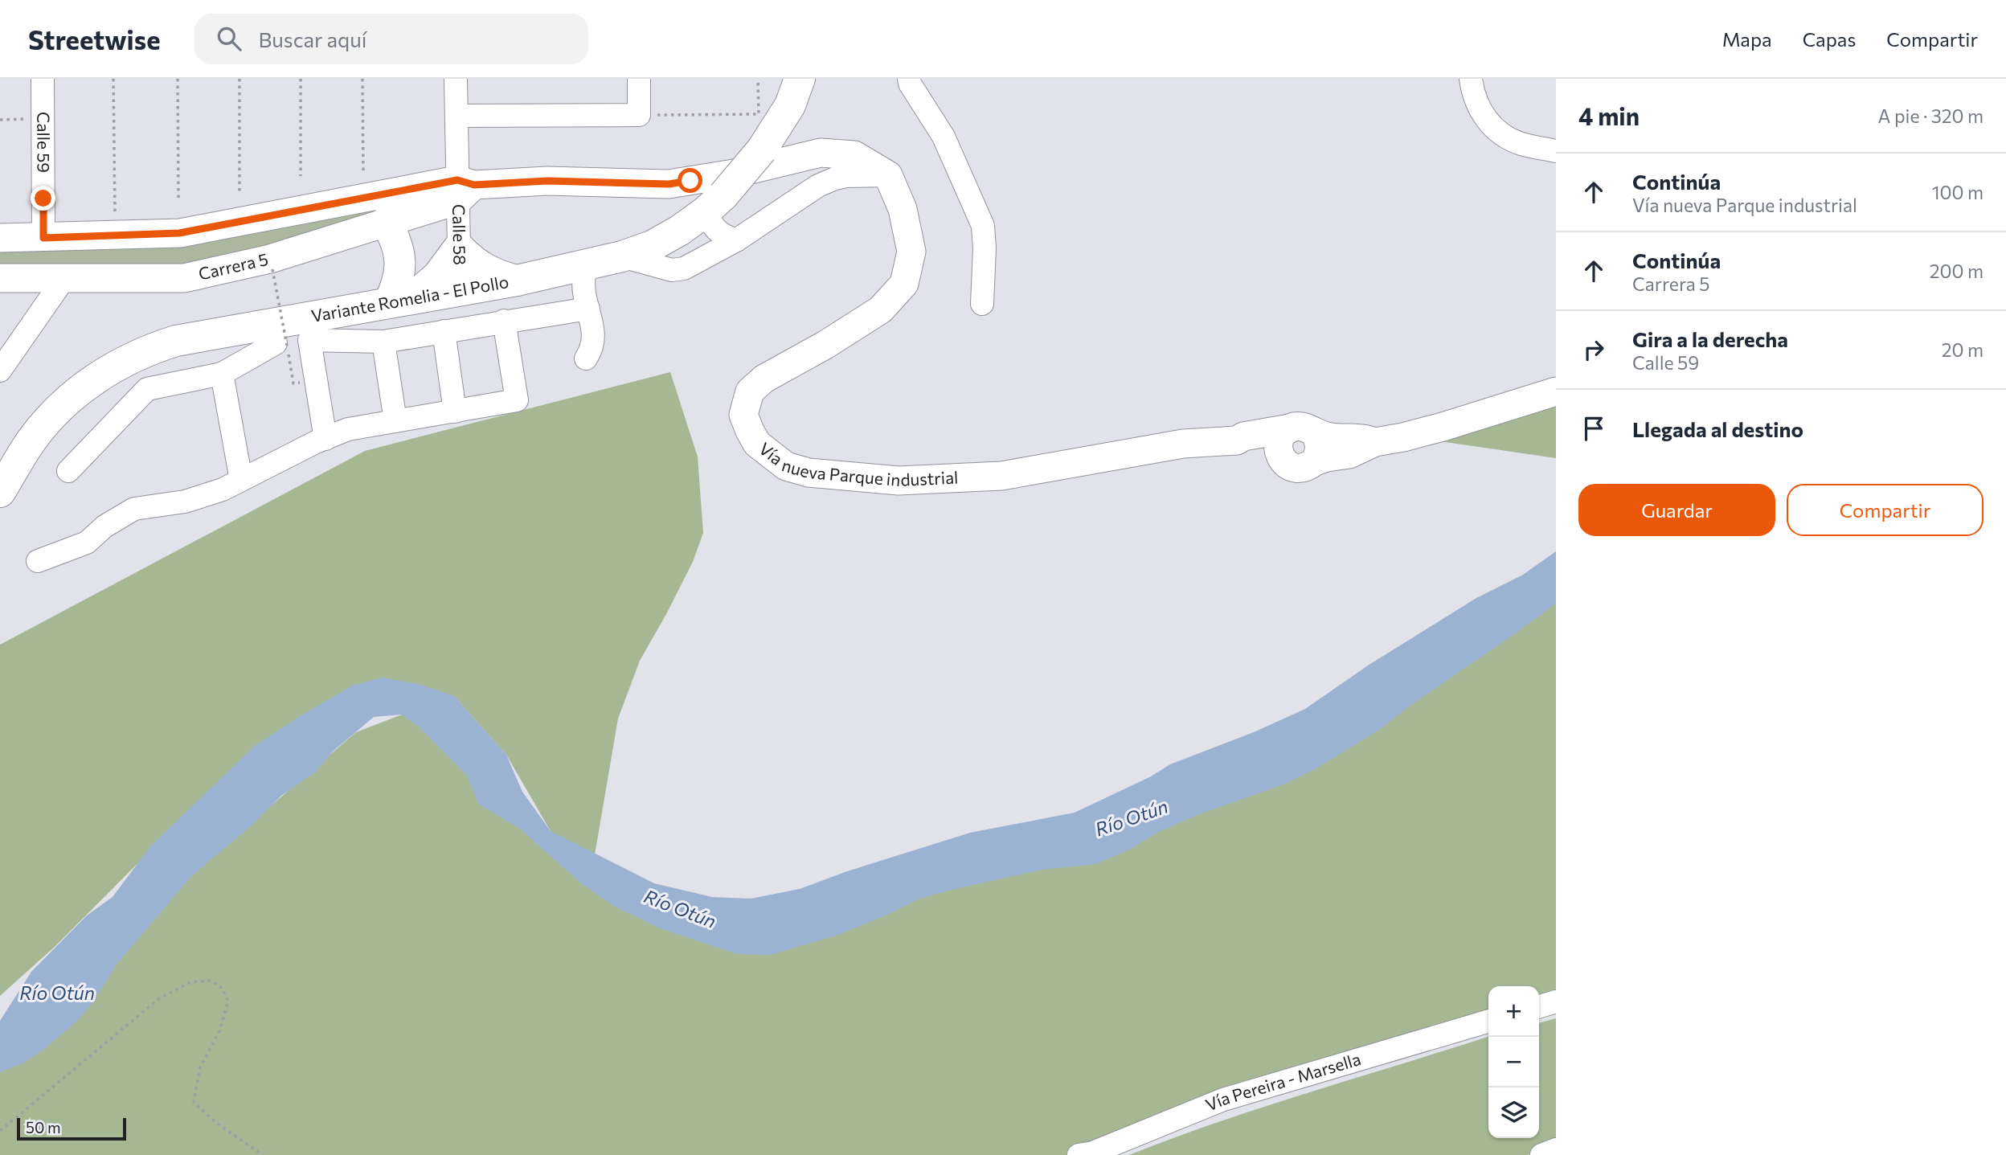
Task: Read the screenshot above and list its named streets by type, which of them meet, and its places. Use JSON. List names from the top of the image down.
{
  "streets": {
    "highway": ["Variante Romelia - El Pollo"],
    "main road": ["Carrera 5", "Vía nueva Parque industrial"],
    "street": ["Calle 59", "Calle 58", "Vía Pereira - Marsella"]
  },
  "crossings": [
    ["Calle 58", "Carrera 5"],
    ["Calle 58", "Variante Romelia - El Pollo"]
  ],
  "water": ["Río Otún"],
  "scale_bar": "50 m",
  "page": {
    "header": "Streetwise",
    "search": "Buscar aquí",
    "nav": ["Mapa", "Capas", "Compartir"],
    "heading": ["4 min", "A pie · 320 m"],
    "list": [
      ["Continúa", "Vía nueva Parque industrial", "100 m"],
      ["Continúa", "Carrera 5", "200 m"],
      ["Gira a la derecha", "Calle 59", "20 m"],
      "Llegada al destino"
    ],
    "buttons": ["Guardar", "Compartir"],
    "map_buttons": ["+", "−"],
    "scale": "50 m"
  }
}
